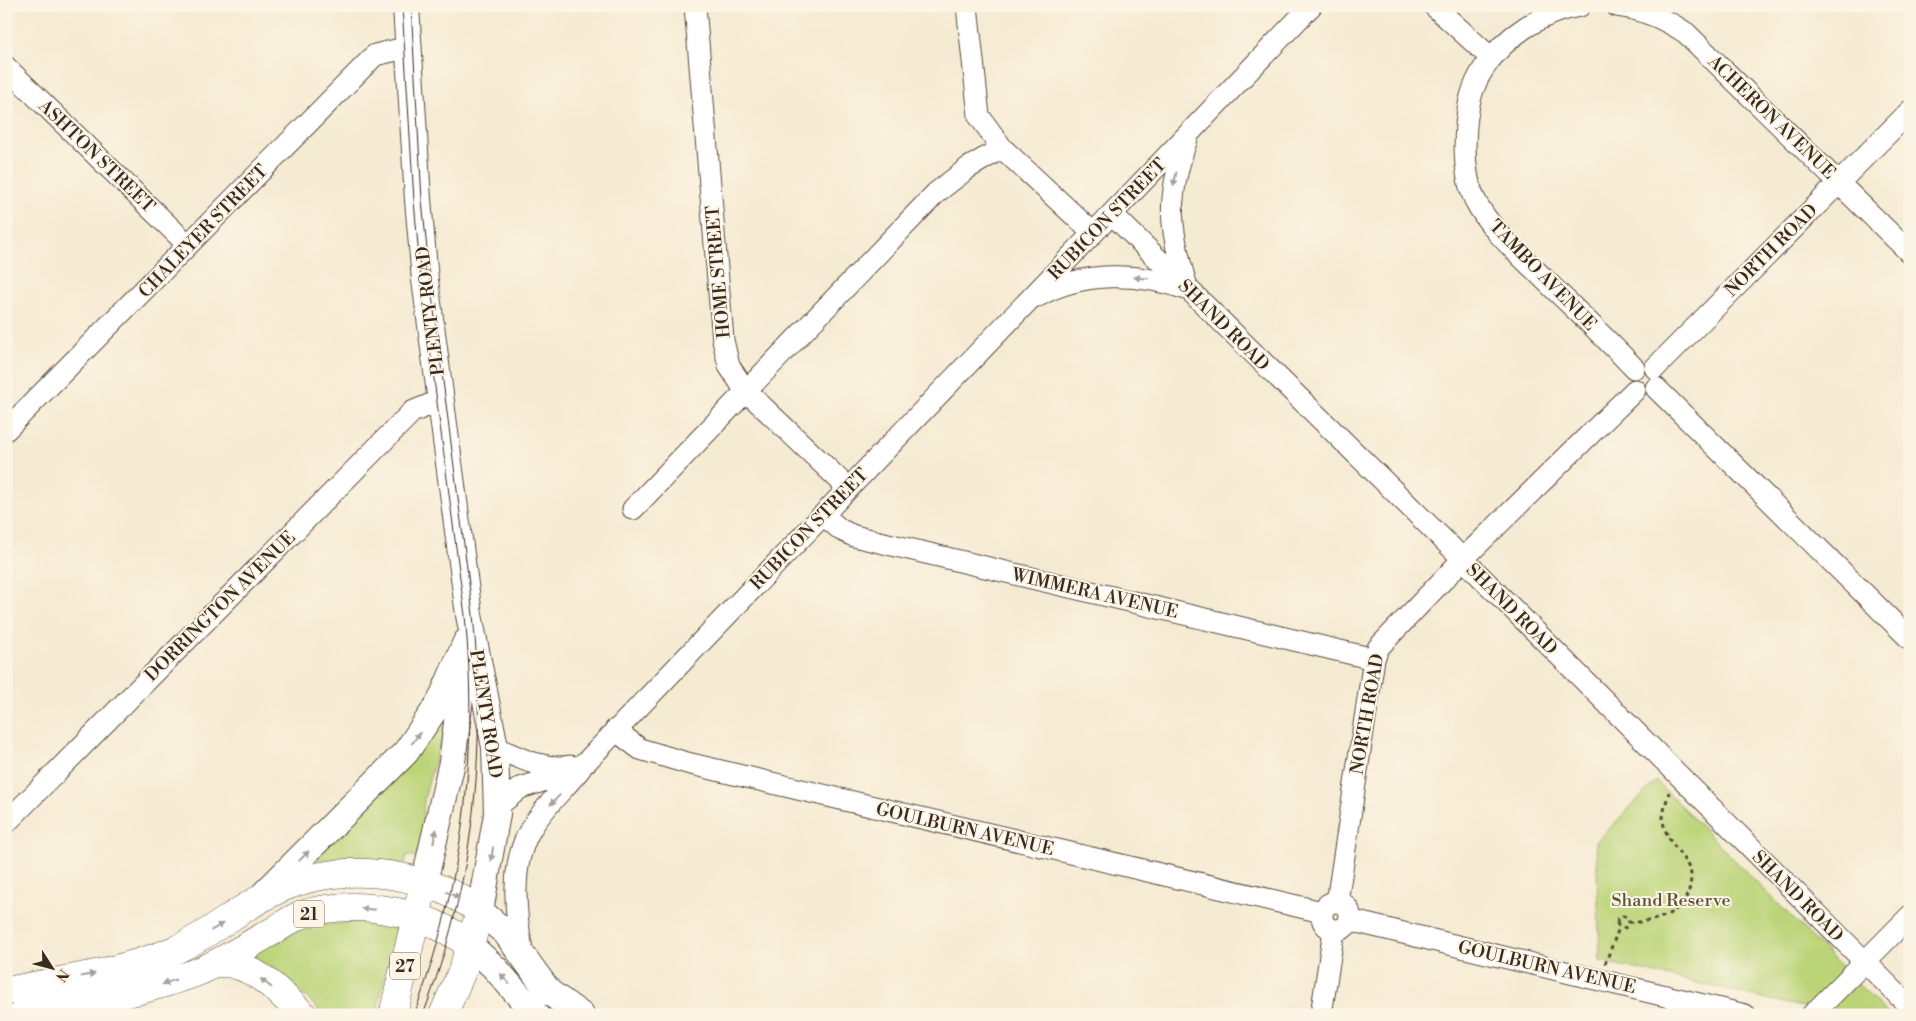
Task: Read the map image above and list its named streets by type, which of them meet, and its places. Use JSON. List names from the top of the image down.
{
  "streets": {
    "highway": ["PLENTY ROAD", "21", "27"],
    "street": [
      "ACHERON AVENUE",
      "ASHTON STREET",
      "RUBICON STREET",
      "CHALEYER STREET",
      "NORTH ROAD",
      "HOME STREET",
      "TAMBO AVENUE",
      "SHAND ROAD",
      "WIMMERA AVENUE",
      "DORRINGTON AVENUE",
      "GOULBURN AVENUE"
    ]
  },
  "crossings": [
    ["ACHERON AVENUE", "NORTH ROAD"],
    ["ASHTON STREET", "CHALEYER STREET"],
    ["RUBICON STREET", "HOME STREET"],
    ["RUBICON STREET", "PLENTY ROAD"],
    ["RUBICON STREET", "SHAND ROAD"],
    ["RUBICON STREET", "WIMMERA AVENUE"],
    ["RUBICON STREET", "GOULBURN AVENUE"],
    ["RUBICON STREET", "21"],
    ["CHALEYER STREET", "PLENTY ROAD"],
    ["NORTH ROAD", "TAMBO AVENUE"],
    ["NORTH ROAD", "SHAND ROAD"],
    ["NORTH ROAD", "WIMMERA AVENUE"],
    ["NORTH ROAD", "GOULBURN AVENUE"],
    ["PLENTY ROAD", "DORRINGTON AVENUE"],
    ["PLENTY ROAD", "21"]
  ],
  "parks": ["Shand Reserve"],
  "north": "bottom right"
}
